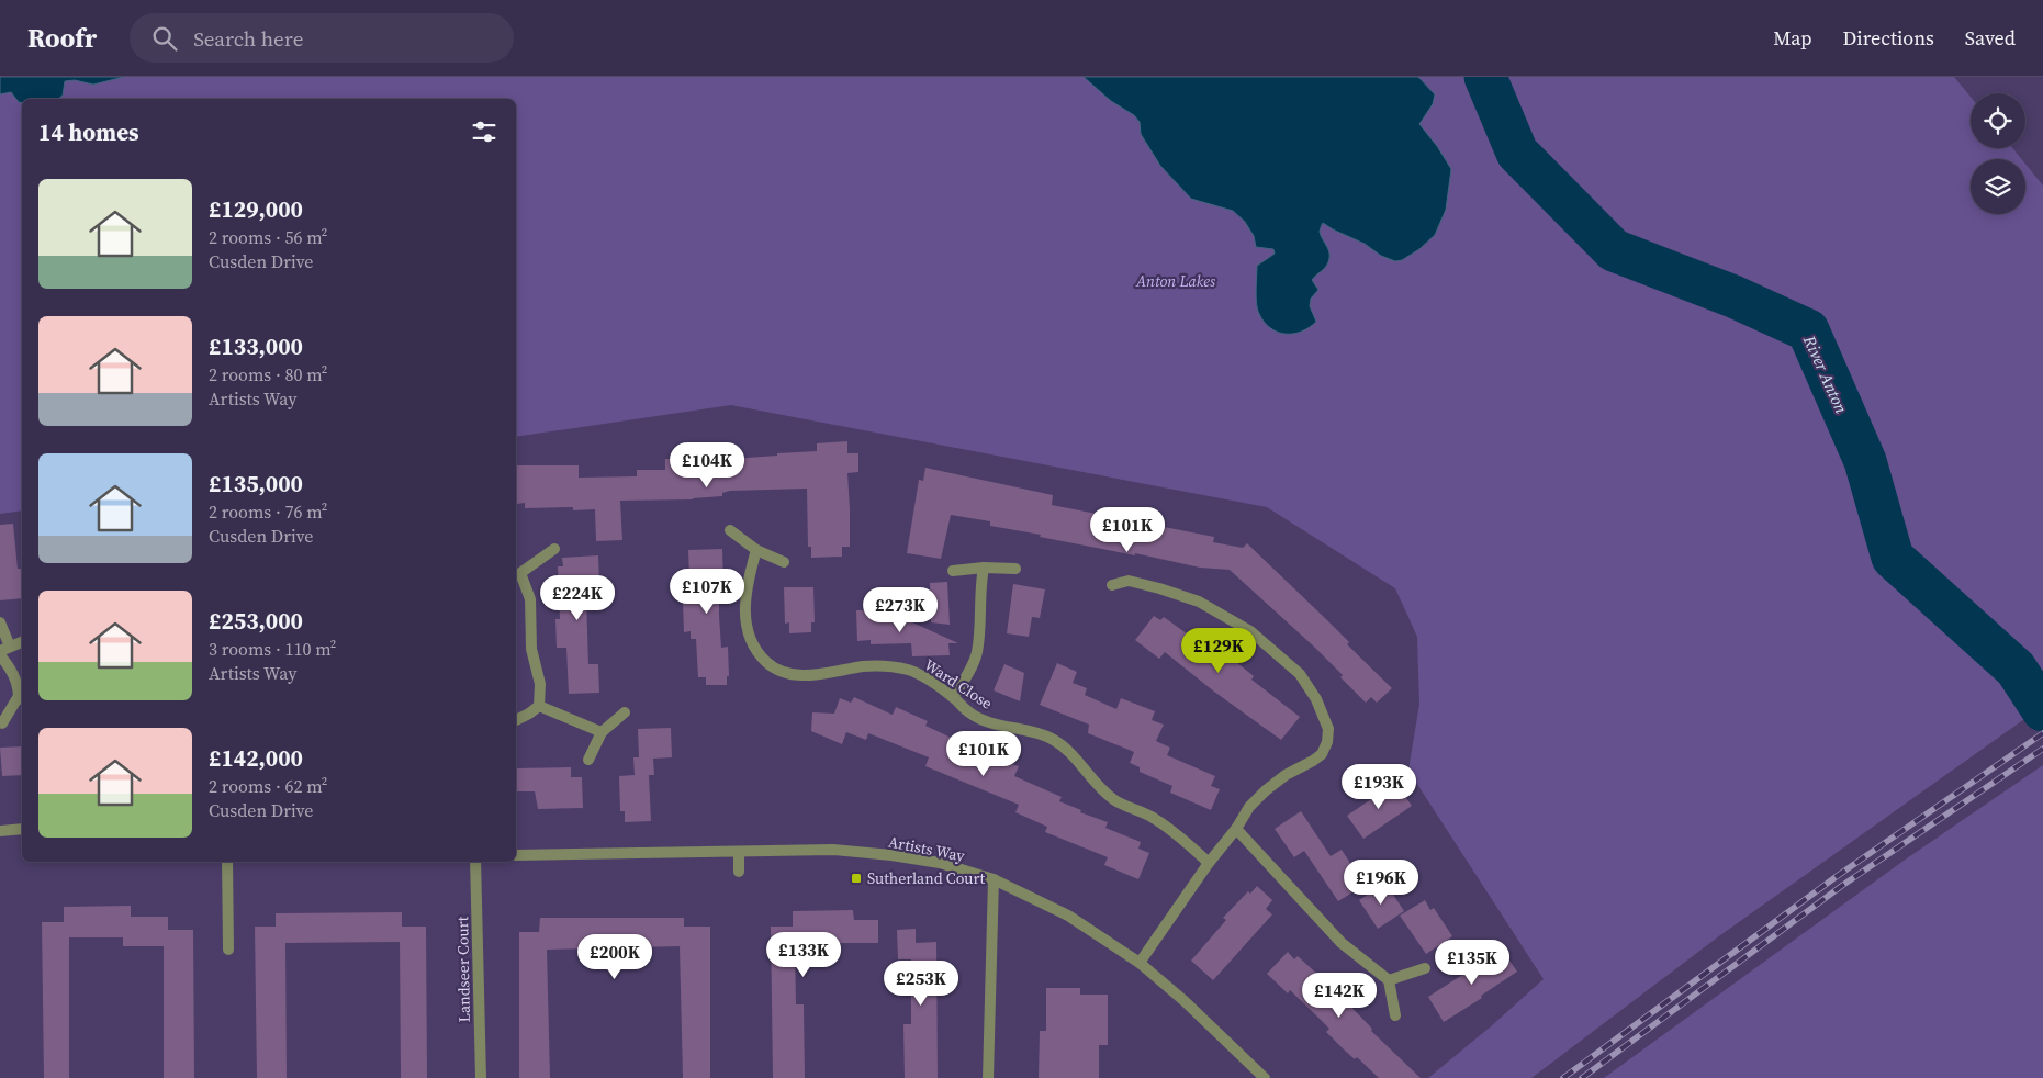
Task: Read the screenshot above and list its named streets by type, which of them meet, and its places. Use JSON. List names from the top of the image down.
{
  "streets": {
    "street": ["Ward Close", "Artists Way", "Landseer Court"]
  },
  "water": ["River Anton"],
  "parks": ["Anton Lakes"],
  "places": {
    "transit": ["Sutherland Court"]
  },
  "page": {
    "header": "Roofr",
    "search": "Search here",
    "nav": ["Map", "Directions", "Saved"],
    "heading": "14 homes",
    "list": [
      {
        "name": "£129,000",
        "note": "2 rooms · 56 m² · Cusden Drive"
      },
      {
        "name": "£133,000",
        "note": "2 rooms · 80 m² · Artists Way"
      },
      {
        "name": "£135,000",
        "note": "2 rooms · 76 m² · Cusden Drive"
      },
      {
        "name": "£253,000",
        "note": "3 rooms · 110 m² · Artists Way"
      },
      {
        "name": "£142,000",
        "note": "2 rooms · 62 m² · Cusden Drive"
      }
    ],
    "price": [
      "£104K",
      "£101K",
      "£107K",
      "£224K",
      "£273K",
      "£129K",
      "£101K",
      "£193K",
      "£196K",
      "£133K",
      "£200K",
      "£135K",
      "£253K",
      "£142K"
    ]
  }
}
